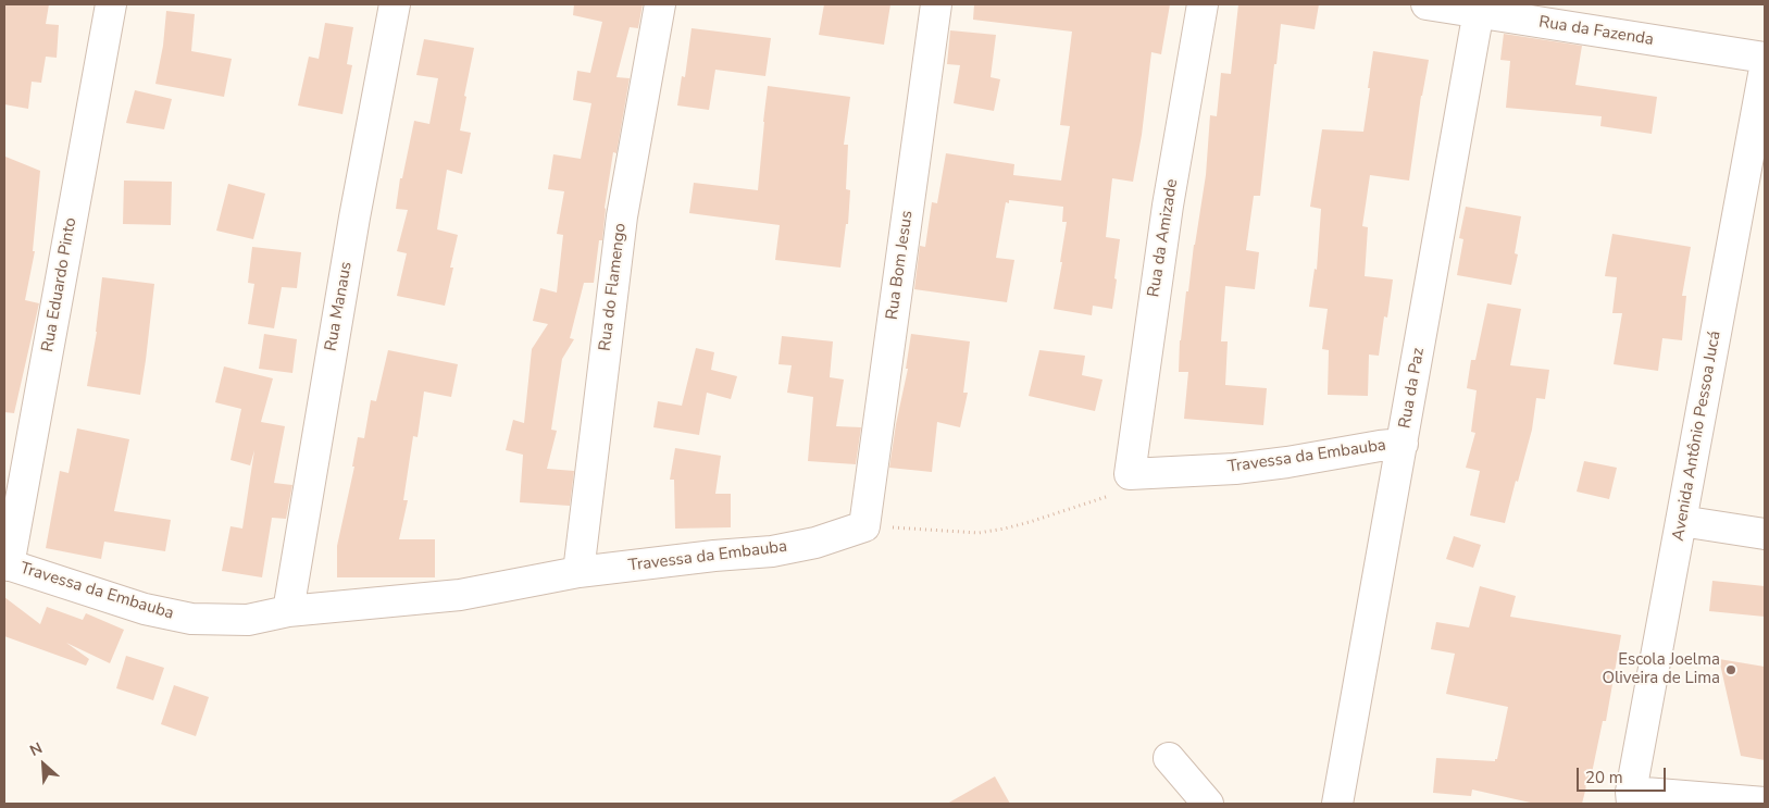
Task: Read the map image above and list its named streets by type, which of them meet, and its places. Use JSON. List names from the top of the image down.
{
  "streets": {
    "street": [
      "Rua da Fazenda",
      "Rua da Amizade",
      "Rua Bom Jesus",
      "Rua Eduardo Pinto",
      "Rua do Flamengo",
      "Rua Manaus",
      "Rua da Paz",
      "Avenida Antônio Pessoa Jucá",
      "Travessa da Embauba"
    ]
  },
  "crossings": [
    ["Rua da Fazenda", "Rua da Paz"],
    ["Rua da Amizade", "Travessa da Embauba"],
    ["Rua Bom Jesus", "Travessa da Embauba"],
    ["Rua Eduardo Pinto", "Travessa da Embauba"],
    ["Rua do Flamengo", "Travessa da Embauba"],
    ["Rua Manaus", "Travessa da Embauba"],
    ["Rua da Paz", "Travessa da Embauba"]
  ],
  "places": ["Escola Joelma Oliveira de Lima"],
  "scale_bar": "20 m",
  "north": "top left"
}
